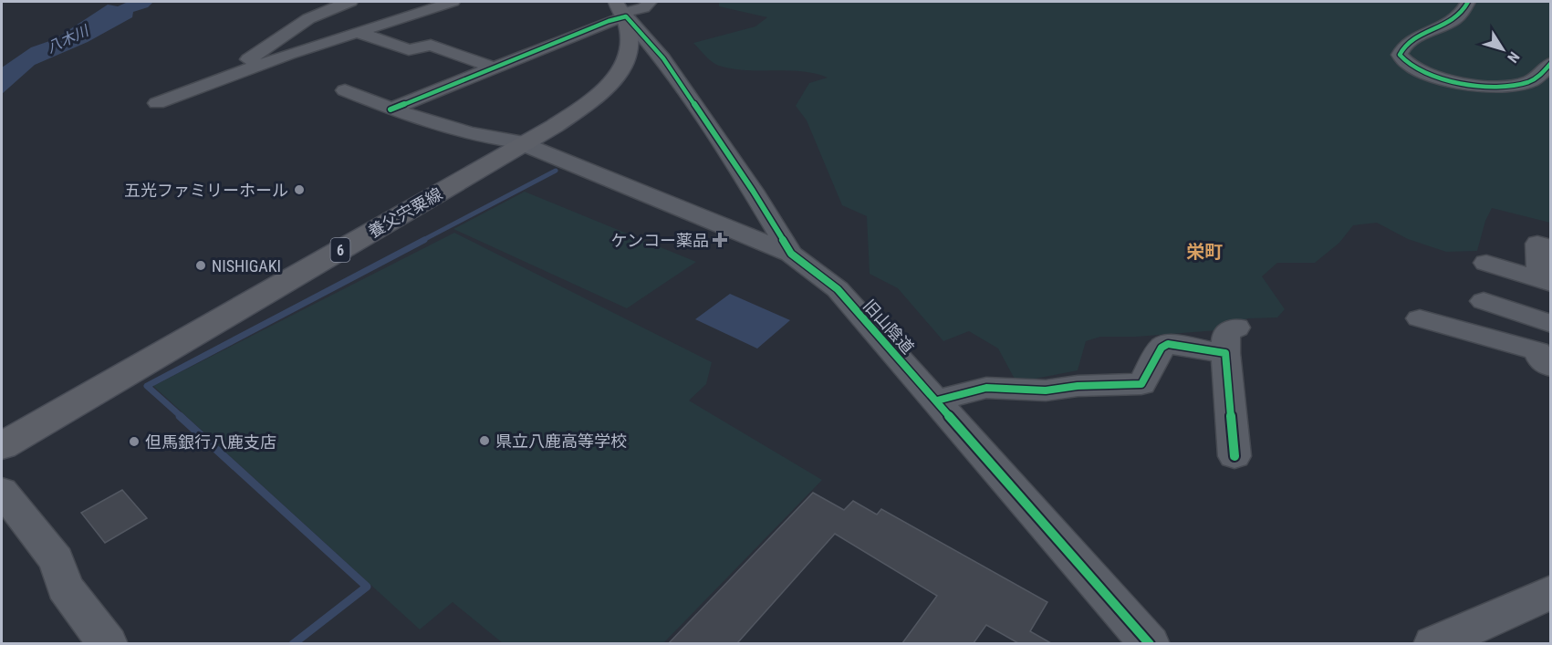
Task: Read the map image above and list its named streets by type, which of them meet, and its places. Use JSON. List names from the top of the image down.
{
  "streets": {
    "main road": ["養父宍粟線", "6"],
    "street": ["旧山陰道"]
  },
  "crossings": [
    ["養父宍粟線", "旧山陰道"]
  ],
  "districts": ["栄町"],
  "water": ["八木川"],
  "places": {
    "other": [
      "五光ファミリーホール",
      "NISHIGAKI",
      "県立八鹿高等学校",
      "但馬銀行八鹿支店"
    ],
    "health": ["ケンコー薬品"]
  },
  "north": "bottom right"
}
